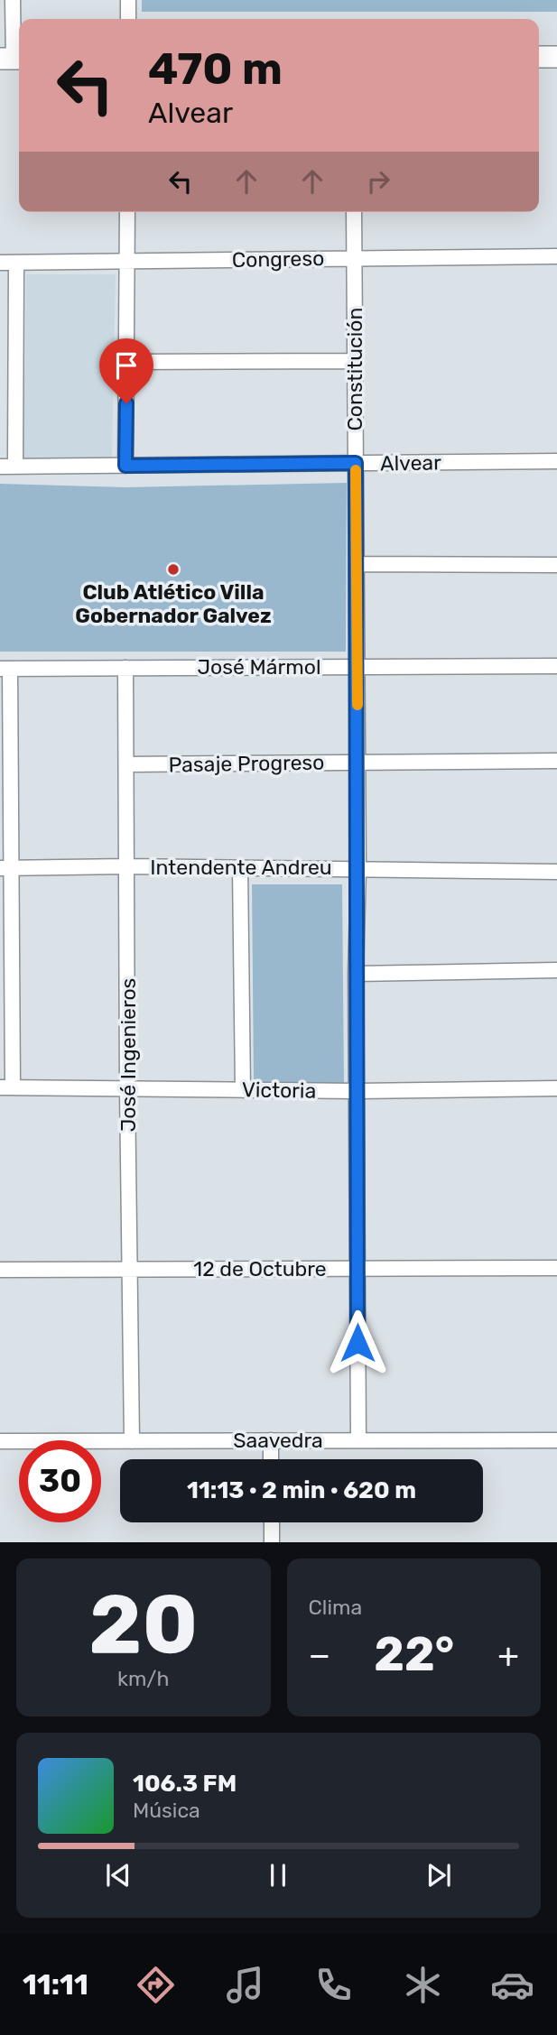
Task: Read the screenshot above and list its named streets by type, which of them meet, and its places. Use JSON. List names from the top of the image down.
{
  "streets": {
    "street": [
      "Congreso",
      "Constitución",
      "Alvear",
      "José Mármol",
      "Pasaje Progreso",
      "Intendente Andreu",
      "José Ingenieros",
      "Victoria",
      "12 de Octubre",
      "Saavedra"
    ]
  },
  "crossings": [
    ["Congreso", "Constitución"],
    ["Constitución", "Alvear"],
    ["Constitución", "José Mármol"],
    ["Constitución", "Pasaje Progreso"],
    ["Constitución", "Intendente Andreu"],
    ["Constitución", "Victoria"],
    ["Constitución", "12 de Octubre"],
    ["Constitución", "Saavedra"],
    ["José Mármol", "José Ingenieros"],
    ["Pasaje Progreso", "José Ingenieros"],
    ["Intendente Andreu", "José Ingenieros"],
    ["José Ingenieros", "Victoria"],
    ["José Ingenieros", "12 de Octubre"],
    ["José Ingenieros", "Saavedra"]
  ],
  "places": ["Club Atlético Villa Gobernador Galvez"],
  "page": {
    "turn": ["470 m", "Alvear"],
    "limit": "30",
    "trip": "11:13 · 2 min · 620 m",
    "tile": [
      ["20", "km/h"],
      "Clima"
    ],
    "heat": ["−", "22°", "+"],
    "song": ["106.3 FM", "Música"],
    "tabs": "11:11"
  }
}
